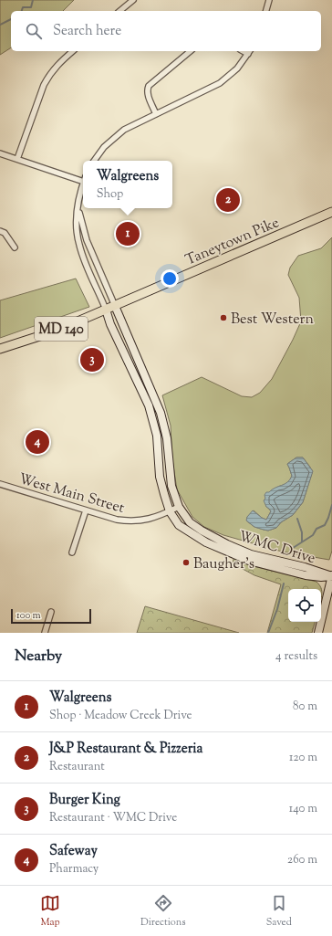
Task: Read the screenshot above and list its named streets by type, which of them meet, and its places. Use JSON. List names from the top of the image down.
{
  "streets": {
    "highway": ["Taneytown Pike", "MD 140"],
    "main road": ["WMC Drive"],
    "street": ["West Main Street"]
  },
  "crossings": [
    ["Taneytown Pike", "WMC Drive"],
    ["West Main Street", "WMC Drive"]
  ],
  "places": ["Best Western", "Baugher's"],
  "scale_bar": "100 m",
  "page": {
    "search": "Search here",
    "popup": ["Walgreens", "Shop"],
    "pins": [
      "2",
      "1",
      "3",
      "4"
    ],
    "scale": "100 m",
    "heading": ["Nearby", "4 results"],
    "list": [
      {
        "mark": "1",
        "name": "Walgreens",
        "note": "Shop · Meadow Creek Drive",
        "value": "80 m"
      },
      {
        "mark": "2",
        "name": "J&P Restaurant & Pizzeria",
        "note": "Restaurant",
        "value": "120 m"
      },
      {
        "mark": "3",
        "name": "Burger King",
        "note": "Restaurant · WMC Drive",
        "value": "140 m"
      },
      {
        "mark": "4",
        "name": "Safeway",
        "note": "Pharmacy",
        "value": "260 m"
      }
    ],
    "nav": ["Map", "Directions", "Saved"]
  }
}
